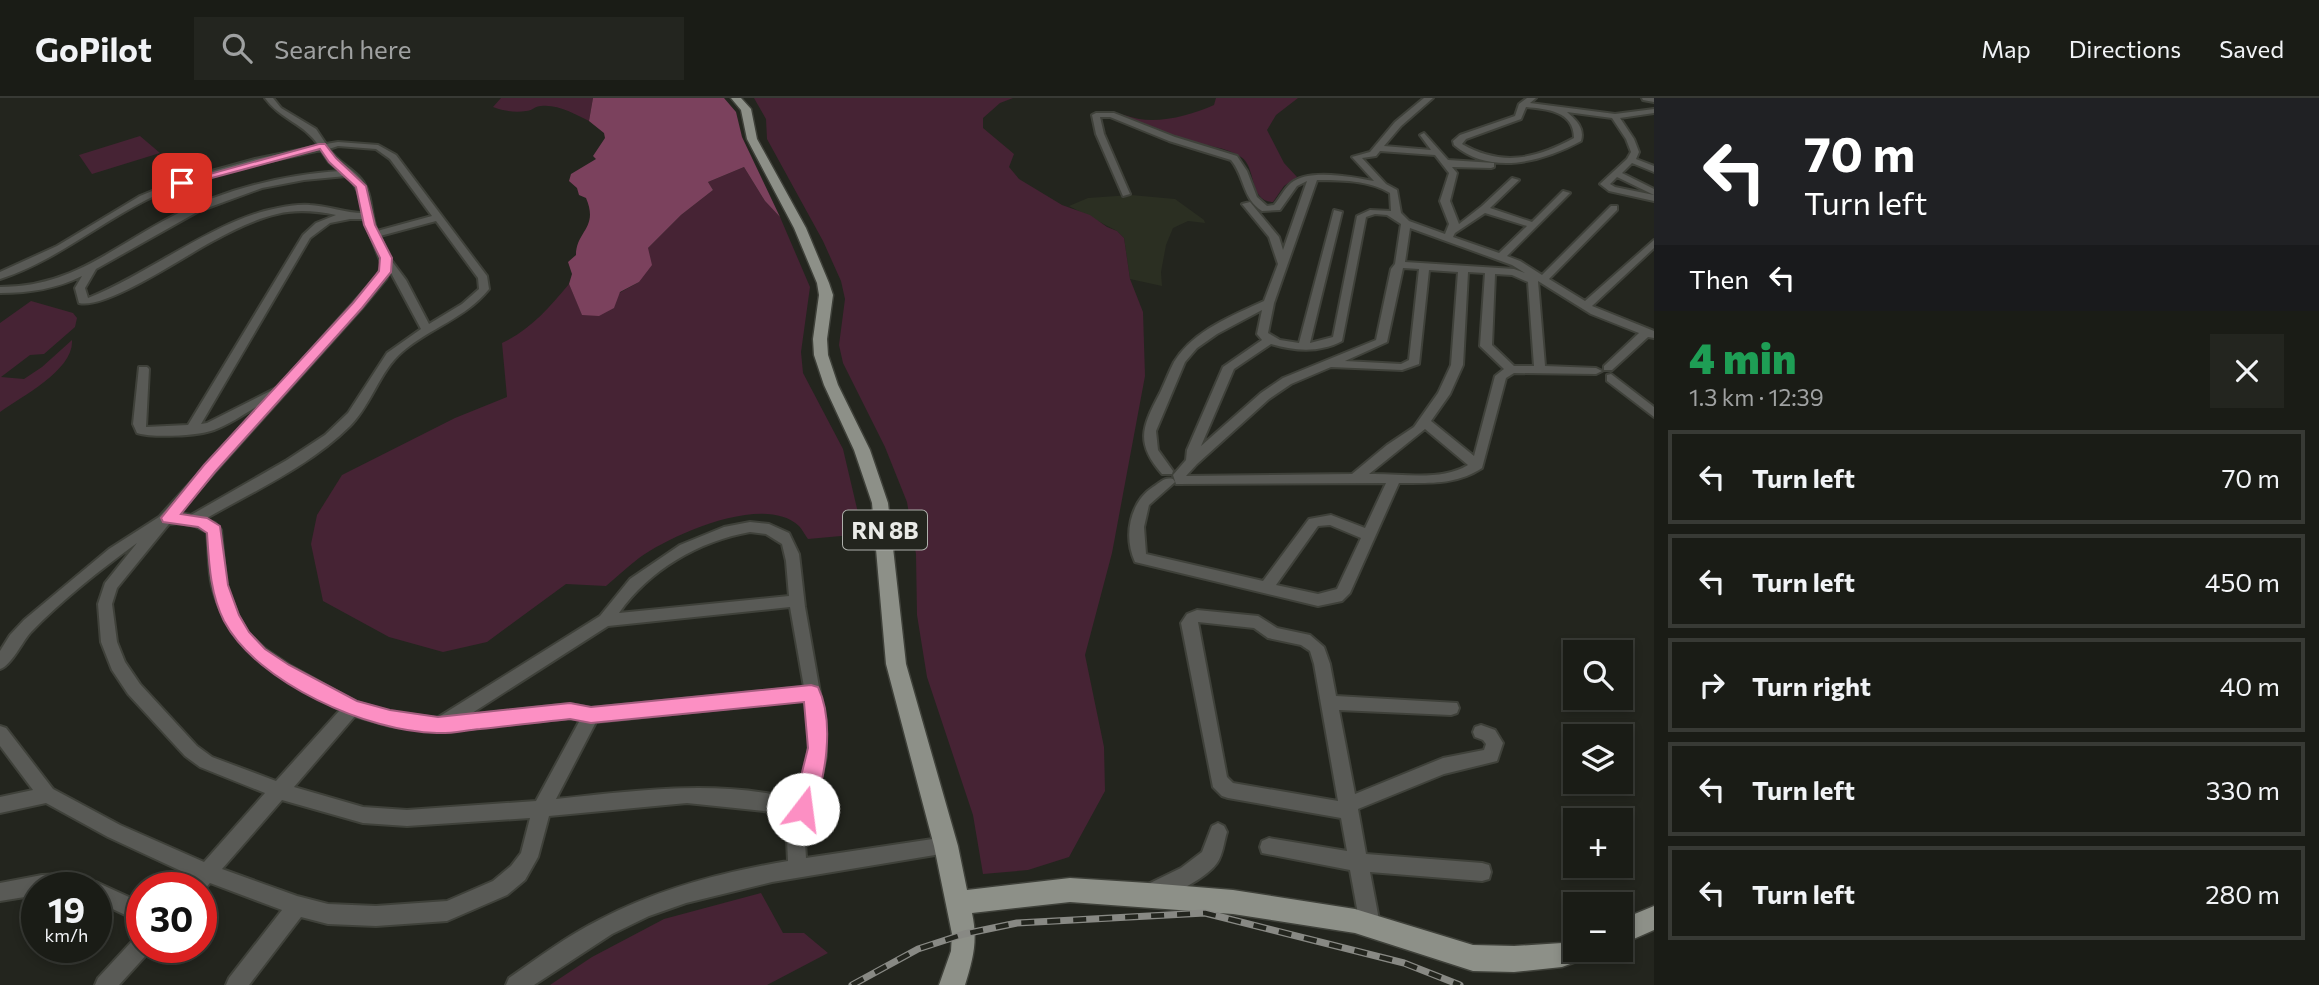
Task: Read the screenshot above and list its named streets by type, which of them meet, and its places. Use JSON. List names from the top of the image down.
{
  "streets": {
    "main road": ["RN 8B"]
  },
  "page": {
    "header": "GoPilot",
    "search": "Search here",
    "nav": ["Map", "Directions", "Saved"],
    "turn": ["70 m", "Turn left"],
    "then": "Then",
    "heading": ["4 min", "1.3 km · 12:39"],
    "list": [
      {
        "name": "Turn left",
        "value": "70 m"
      },
      {
        "name": "Turn left",
        "value": "450 m"
      },
      {
        "name": "Turn right",
        "value": "40 m"
      },
      {
        "name": "Turn left",
        "value": "330 m"
      },
      {
        "name": "Turn left",
        "value": "280 m"
      }
    ],
    "map_buttons": ["+", "−"],
    "speed": "19 km/h",
    "limit": "30"
  }
}
